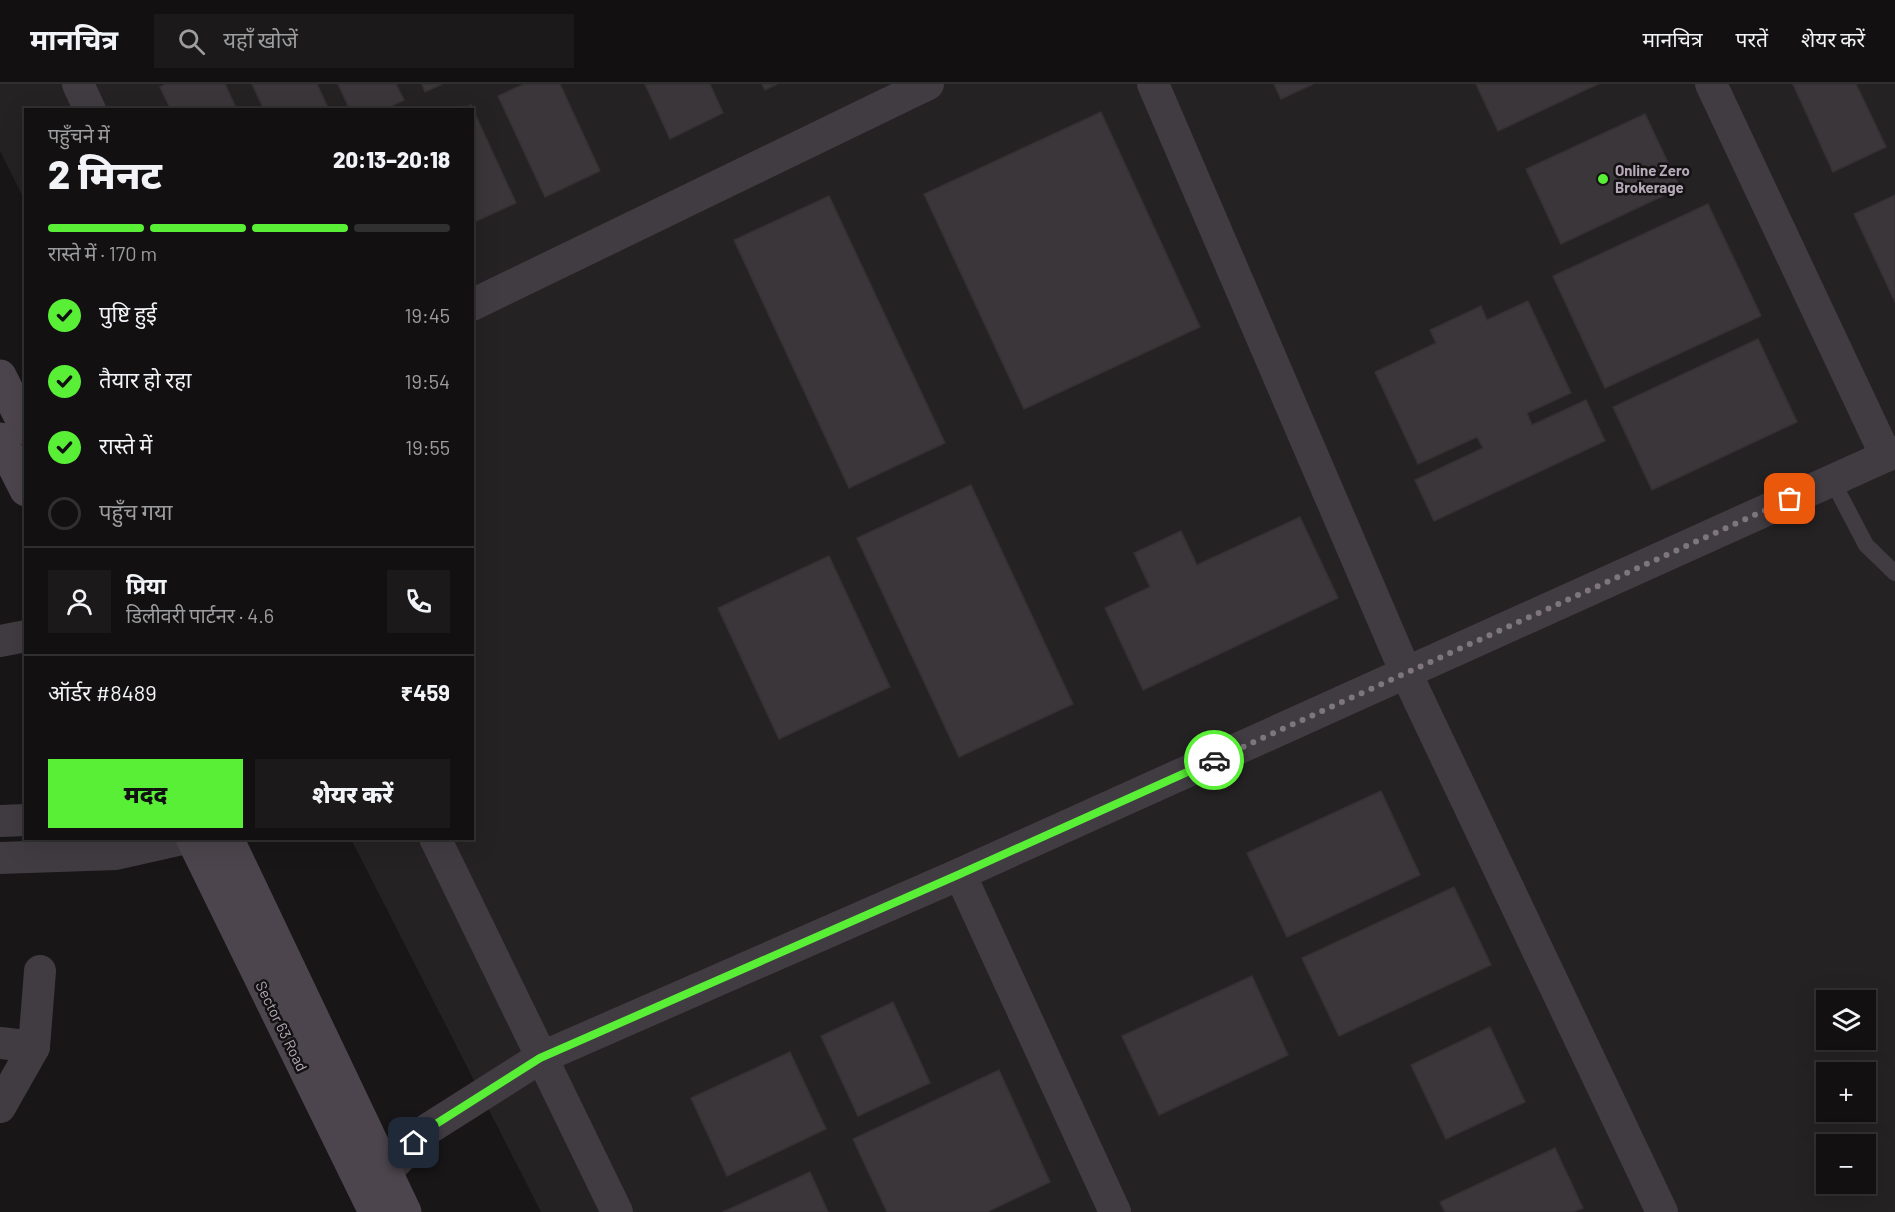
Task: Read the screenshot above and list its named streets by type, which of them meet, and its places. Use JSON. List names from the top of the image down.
{
  "streets": {
    "street": ["Sector 63 Road"]
  },
  "places": ["Online Zero Brokerage"],
  "page": {
    "header": "मानचित्र",
    "search": "यहाँ खोजें",
    "nav": ["मानचित्र", "परतें", "शेयर करें"],
    "heading": ["2 मिनट", "पहुँचने में", "20:13–20:18"],
    "panel": [
      "प्रिया",
      "डिलीवरी पार्टनर · 4.6",
      "ऑर्डर #8489",
      "₹459"
    ],
    "bar": "रास्ते में · 170 m",
    "list": [
      ["पुष्टि हुई", "19:45"],
      ["तैयार हो रहा", "19:54"],
      ["रास्ते में", "19:55"],
      "पहुँच गया"
    ],
    "buttons": ["मदद", "शेयर करें"],
    "map_buttons": ["+", "−"]
  }
}
